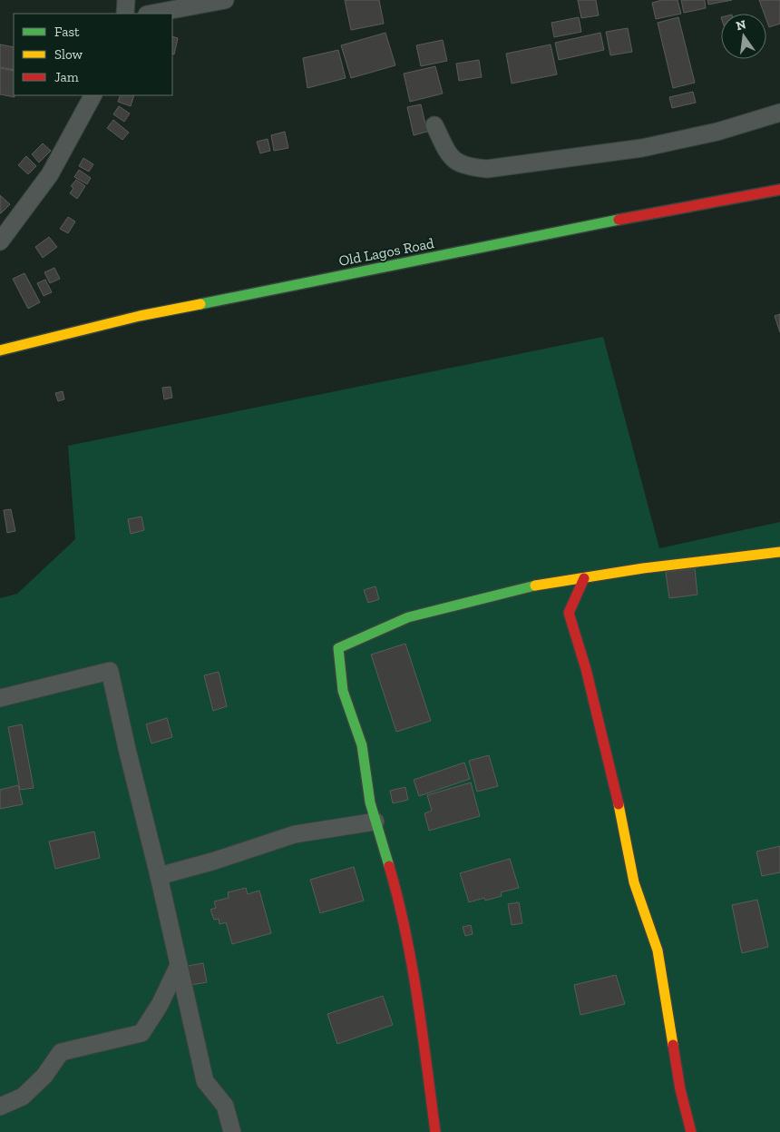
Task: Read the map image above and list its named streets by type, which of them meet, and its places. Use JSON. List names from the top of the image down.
{
  "streets": {
    "street": ["Old Lagos Road"]
  },
  "legend": ["Fast", "Slow", "Jam"],
  "north": "top"
}
